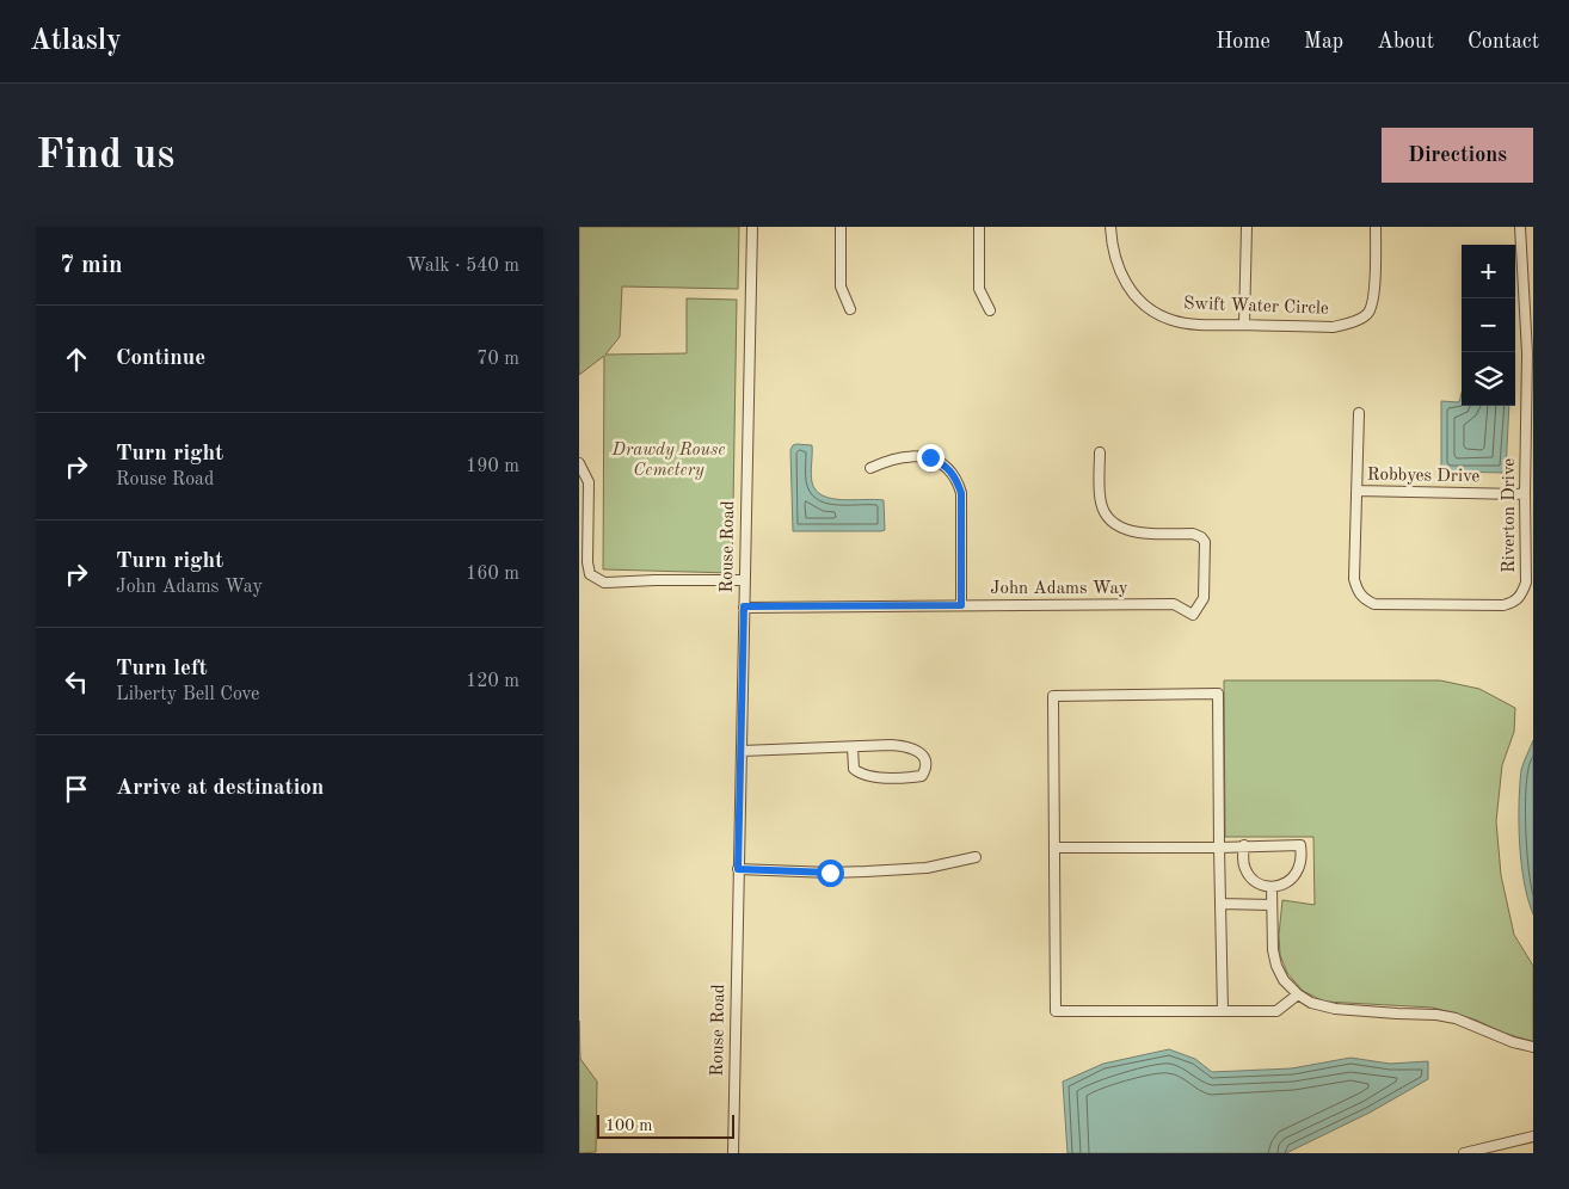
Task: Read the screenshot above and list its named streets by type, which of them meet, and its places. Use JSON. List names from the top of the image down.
{
  "streets": {
    "street": [
      "Swift Water Circle",
      "Robbyes Drive",
      "Riverton Drive",
      "Rouse Road",
      "John Adams Way"
    ]
  },
  "crossings": [
    ["Robbyes Drive", "Riverton Drive"],
    ["Rouse Road", "John Adams Way"]
  ],
  "parks": ["Drawdy Rouse Cemetery"],
  "scale_bar": "100 m",
  "page": {
    "header": "Atlasly",
    "nav": [
      "Home",
      "Map",
      "About",
      "Contact"
    ],
    "buttons": "Directions",
    "title": "Find us",
    "heading": ["7 min", "Walk · 540 m"],
    "map_buttons": ["+", "−"],
    "list": [
      ["Continue", "70 m"],
      ["Turn right", "Rouse Road", "190 m"],
      ["Turn right", "John Adams Way", "160 m"],
      ["Turn left", "Liberty Bell Cove", "120 m"],
      "Arrive at destination"
    ],
    "scale": "100 m"
  }
}
